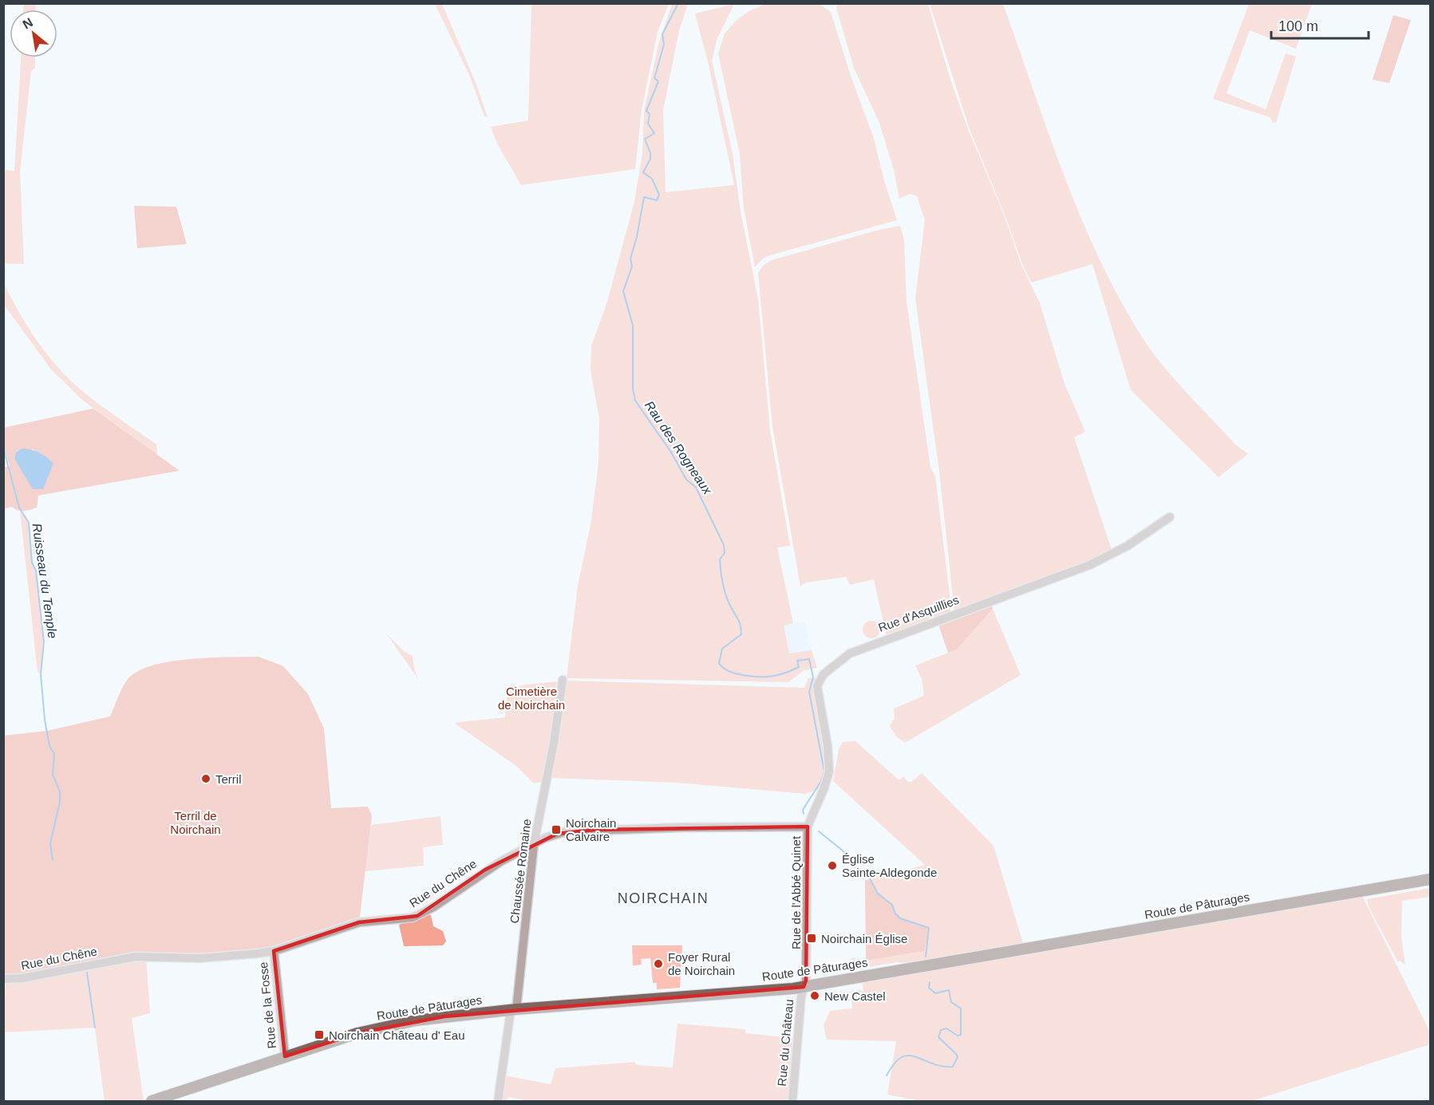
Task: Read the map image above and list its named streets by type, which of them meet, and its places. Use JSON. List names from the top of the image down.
{
  "streets": {
    "main road": ["Route de Pâturages"],
    "street": [
      "Rue d'Asquillies",
      "Chaussée Romaine",
      "Rue du Chêne",
      "Rue de l'Abbé Quinet",
      "Rue de la Fosse",
      "Rue du Château"
    ]
  },
  "crossings": [
    ["Rue d'Asquillies", "Rue du Chêne"],
    ["Rue d'Asquillies", "Rue de l'Abbé Quinet"],
    ["Chaussée Romaine", "Rue du Chêne"],
    ["Chaussée Romaine", "Route de Pâturages"],
    ["Rue du Chêne", "Rue de l'Abbé Quinet"],
    ["Rue du Chêne", "Rue de la Fosse"],
    ["Rue de l'Abbé Quinet", "Route de Pâturages"],
    ["Rue de l'Abbé Quinet", "Rue du Château"],
    ["Route de Pâturages", "Rue de la Fosse"],
    ["Route de Pâturages", "Rue du Château"]
  ],
  "districts": ["NOIRCHAIN"],
  "water": ["Rau des Rogneaux", "Ruisseau du Temple"],
  "parks": ["Cimetière de Noirchain", "Terril de Noirchain"],
  "places": {
    "other": [
      "Terril",
      "Église Sainte-Aldegonde",
      "Foyer Rural de Noirchain",
      "New Castel"
    ],
    "transit": ["Noirchain Calvaire", "Noirchain Église", "Noirchain Château d' Eau"]
  },
  "scale_bar": "100 m",
  "north": "top left"
}
